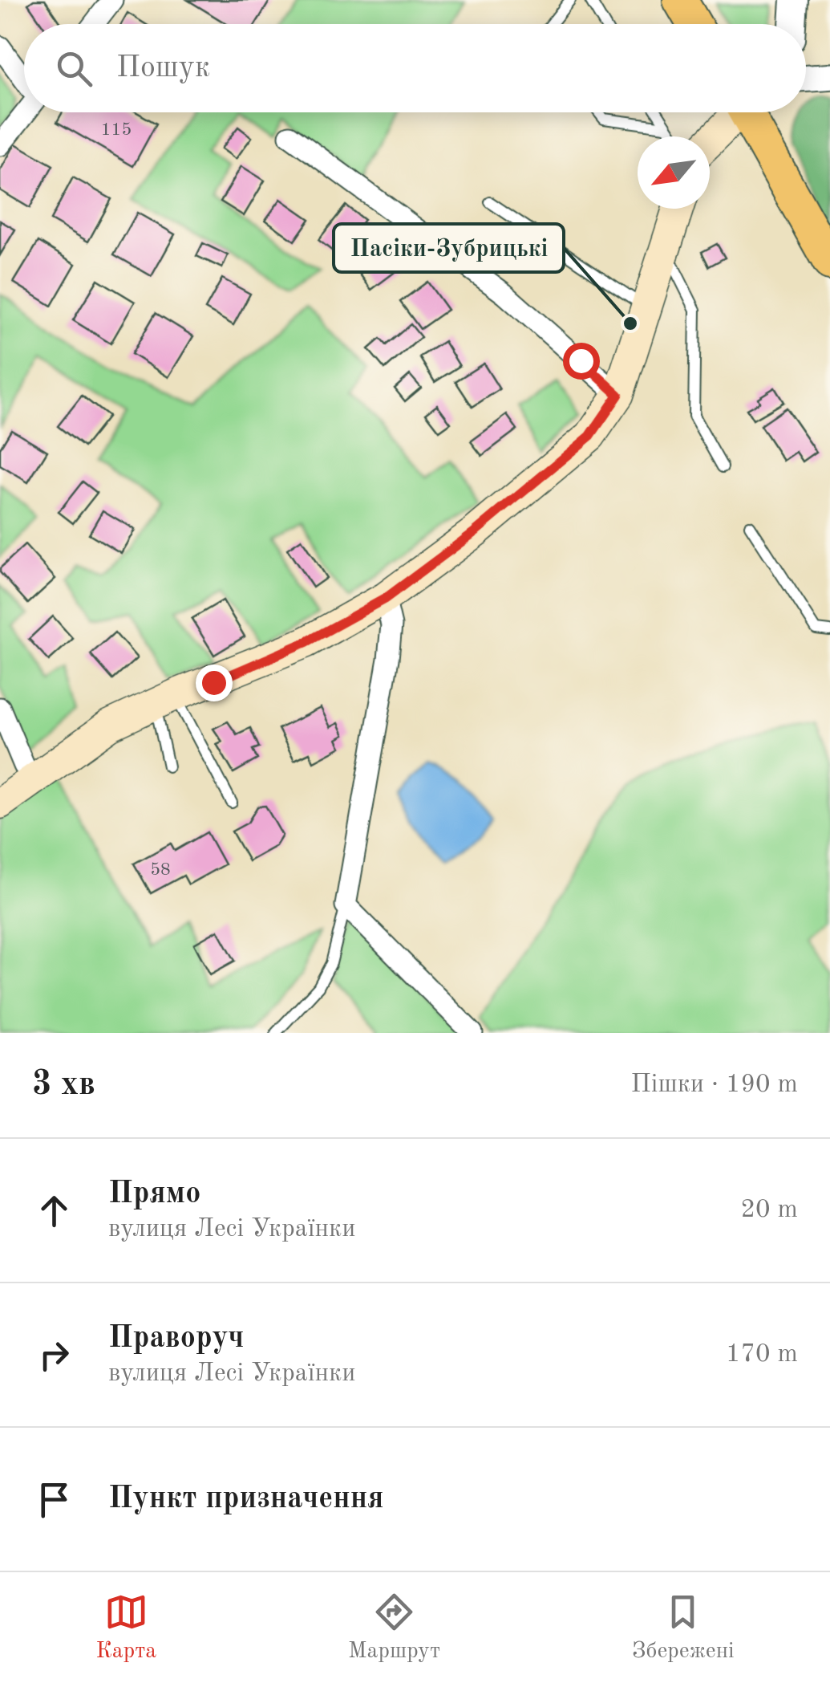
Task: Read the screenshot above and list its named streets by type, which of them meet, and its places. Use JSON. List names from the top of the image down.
{
  "places": ["Пасіки-Зубрицькі"],
  "house_numbers": ["115", "58"],
  "north": "bottom left",
  "page": {
    "search": "Пошук",
    "heading": ["3 хв", "Пішки · 190 m"],
    "list": [
      ["Прямо", "вулиця Лесі Українки", "20 m"],
      ["Праворуч", "вулиця Лесі Українки", "170 m"],
      "Пункт призначення"
    ],
    "nav": ["Карта", "Маршрут", "Збережені"]
  }
}
